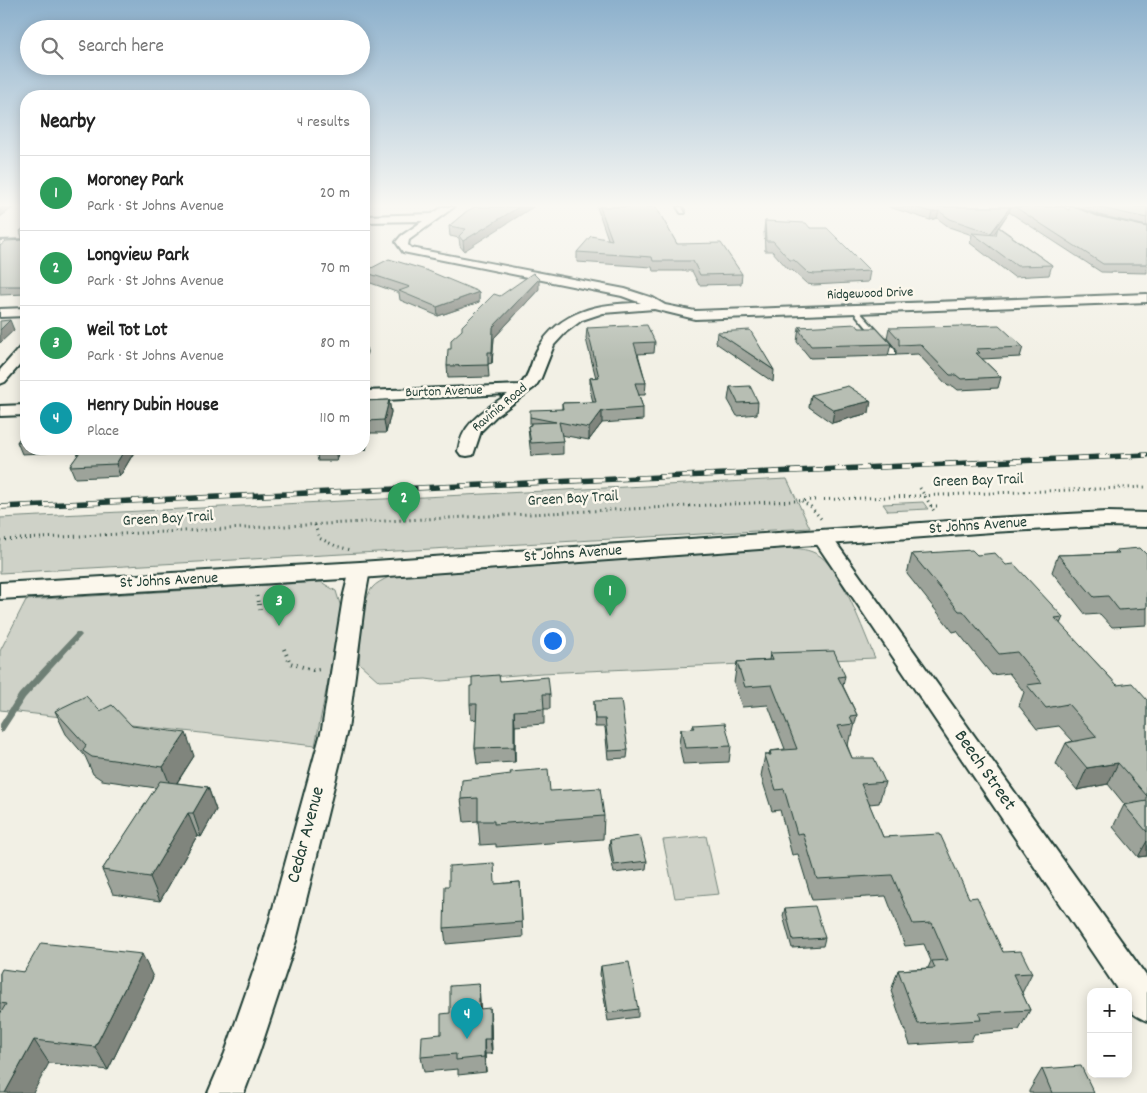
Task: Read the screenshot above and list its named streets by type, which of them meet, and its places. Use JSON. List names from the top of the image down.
{
  "streets": {
    "street": [
      "Ridgewood Drive",
      "Burton Avenue",
      "Ravinia Road",
      "St Johns Avenue",
      "Beech Street",
      "Cedar Avenue"
    ],
    "path": ["Green Bay Trail"]
  },
  "crossings": [
    ["Ridgewood Drive", "Ravinia Road"],
    ["Burton Avenue", "Ravinia Road"],
    ["St Johns Avenue", "Beech Street"],
    ["St Johns Avenue", "Cedar Avenue"]
  ],
  "page": {
    "search": "Search here",
    "heading": ["Nearby", "4 results"],
    "list": [
      {
        "mark": "1",
        "name": "Moroney Park",
        "note": "Park · St Johns Avenue",
        "value": "20 m"
      },
      {
        "mark": "2",
        "name": "Longview Park",
        "note": "Park · St Johns Avenue",
        "value": "70 m"
      },
      {
        "mark": "3",
        "name": "Weil Tot Lot",
        "note": "Park · St Johns Avenue",
        "value": "80 m"
      },
      {
        "mark": "4",
        "name": "Henry Dubin House",
        "note": "Place",
        "value": "110 m"
      }
    ],
    "pins": [
      "2",
      "1",
      "3",
      "4"
    ],
    "map_buttons": ["+", "−"]
  }
}
